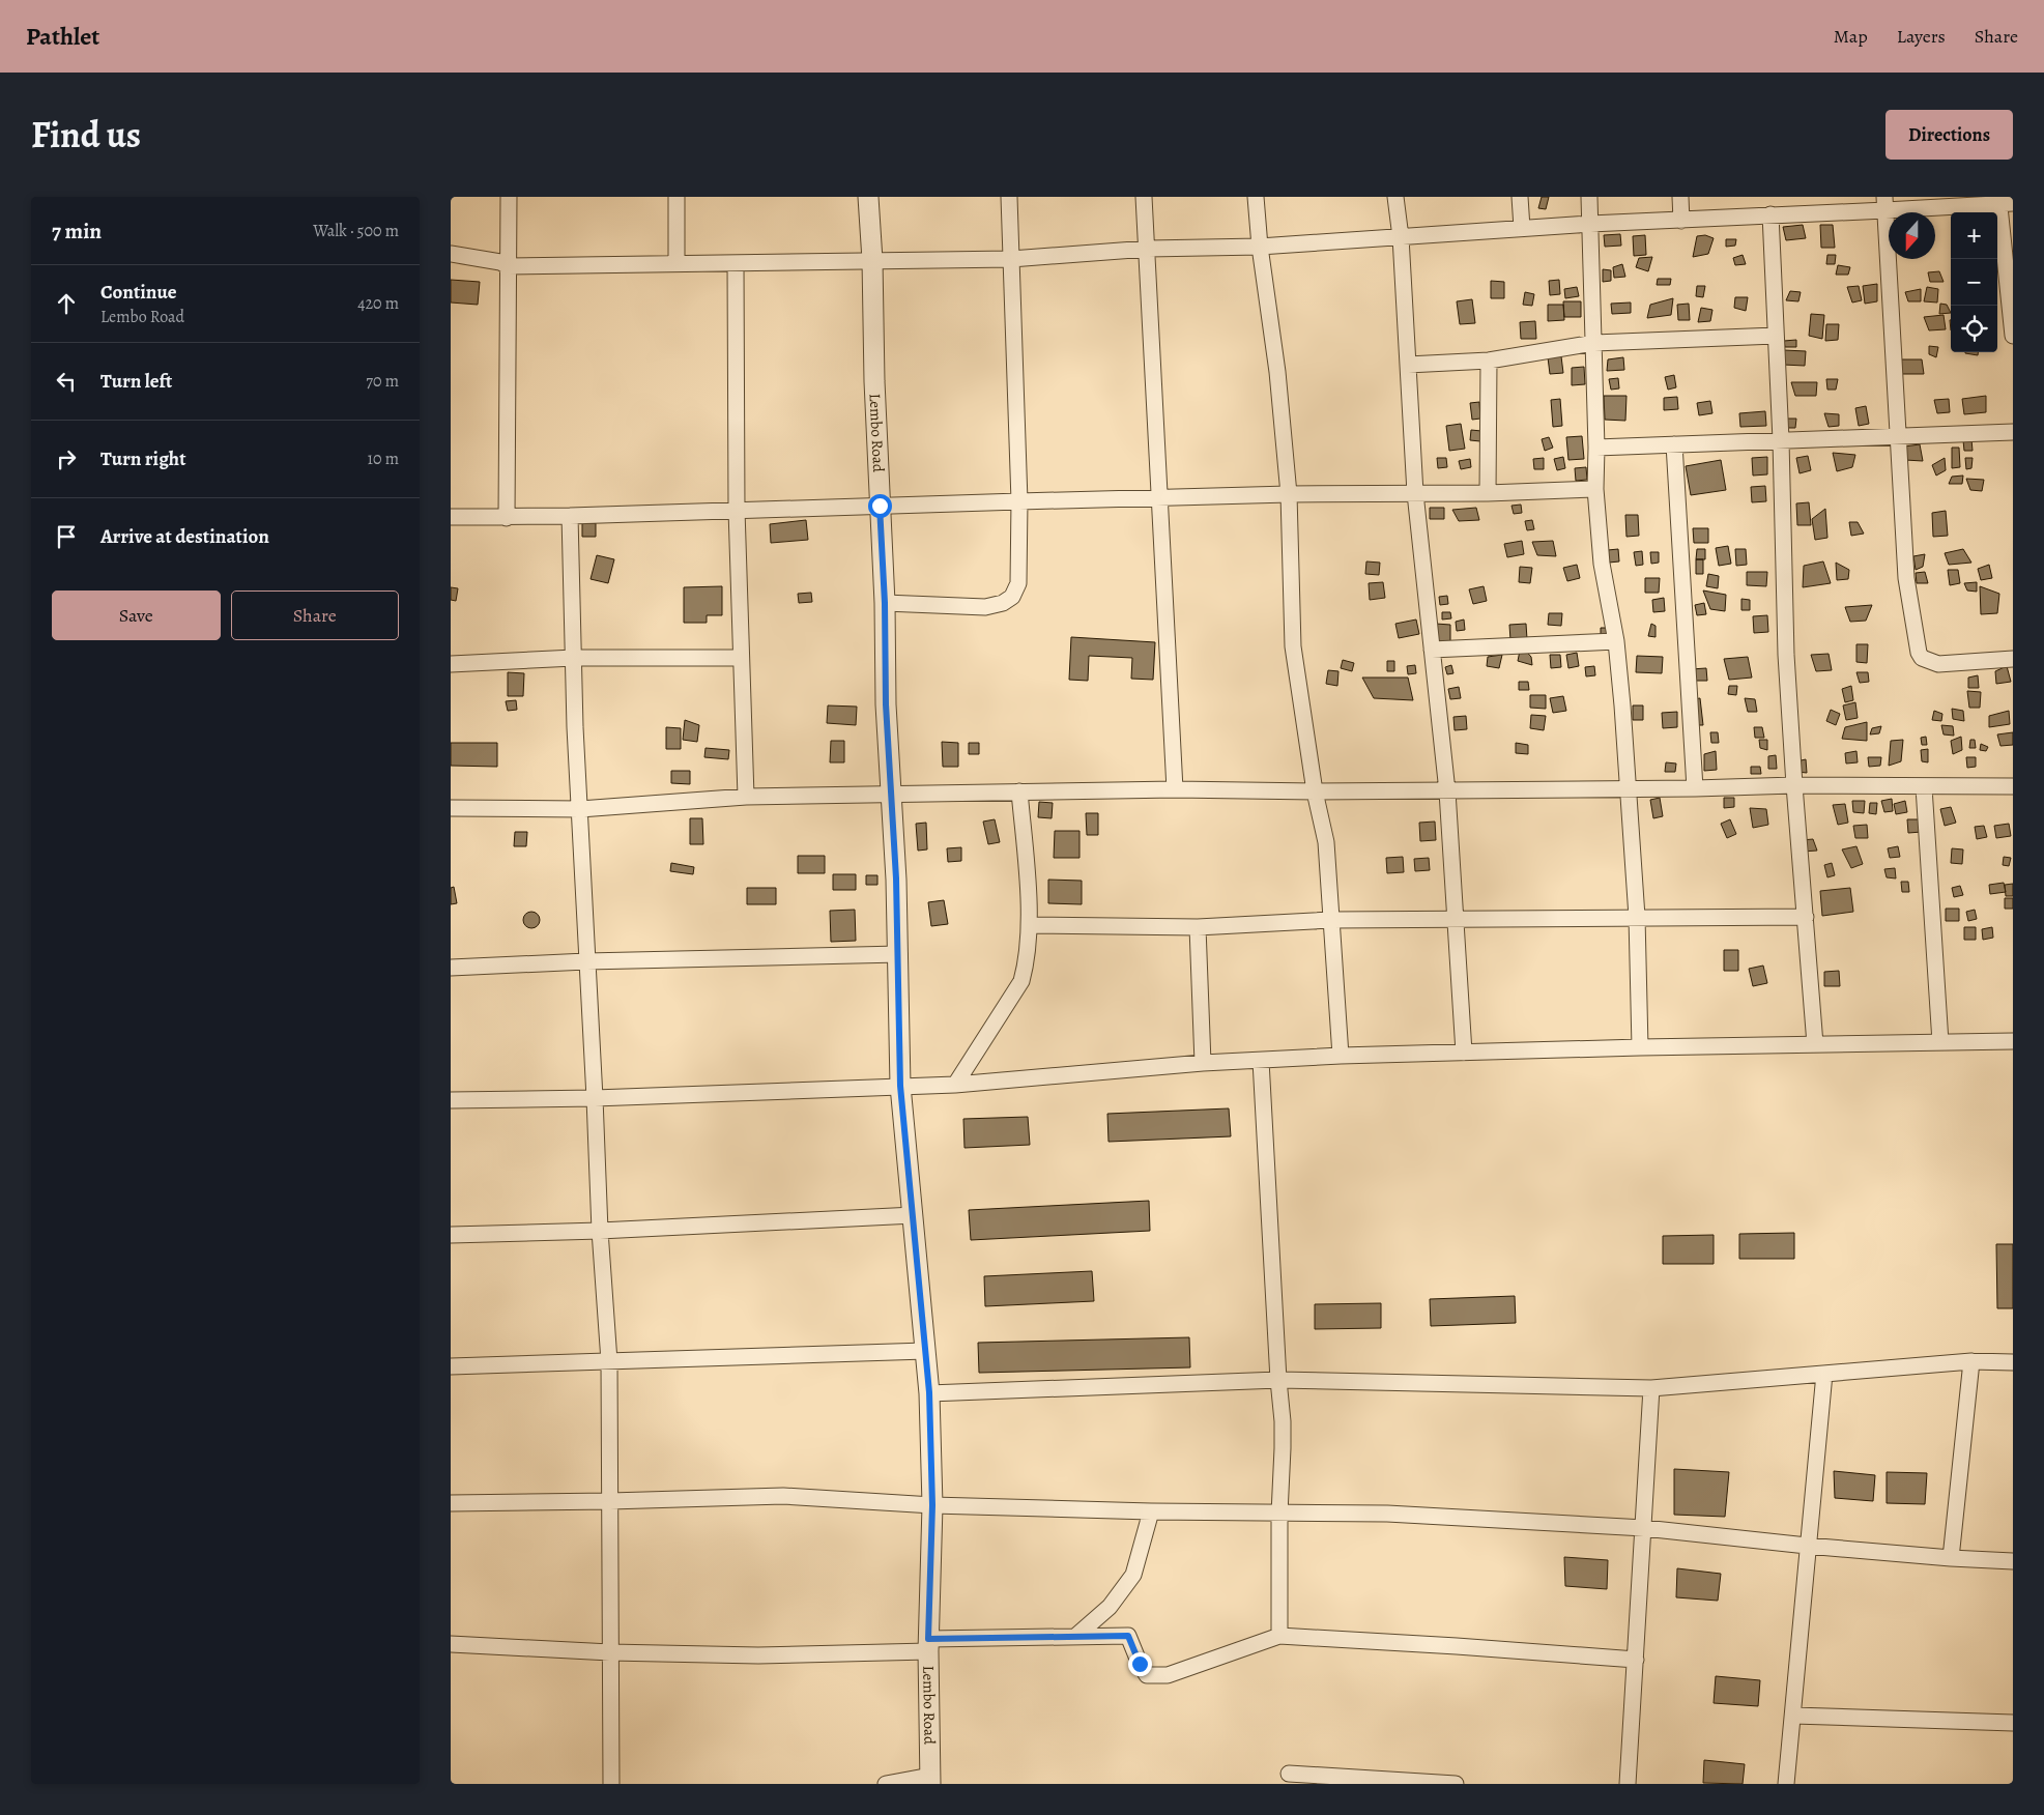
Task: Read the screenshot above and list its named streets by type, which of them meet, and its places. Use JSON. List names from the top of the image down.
{
  "streets": {
    "street": ["Lembo Road"]
  },
  "north": "bottom",
  "page": {
    "header": "Pathlet",
    "nav": ["Map", "Layers", "Share"],
    "title": "Find us",
    "buttons": [
      "Directions",
      ["Save", "Share"]
    ],
    "heading": ["7 min", "Walk · 500 m"],
    "map_buttons": ["+", "−"],
    "list": [
      ["Continue", "Lembo Road", "420 m"],
      ["Turn left", "70 m"],
      ["Turn right", "10 m"],
      "Arrive at destination"
    ]
  }
}
